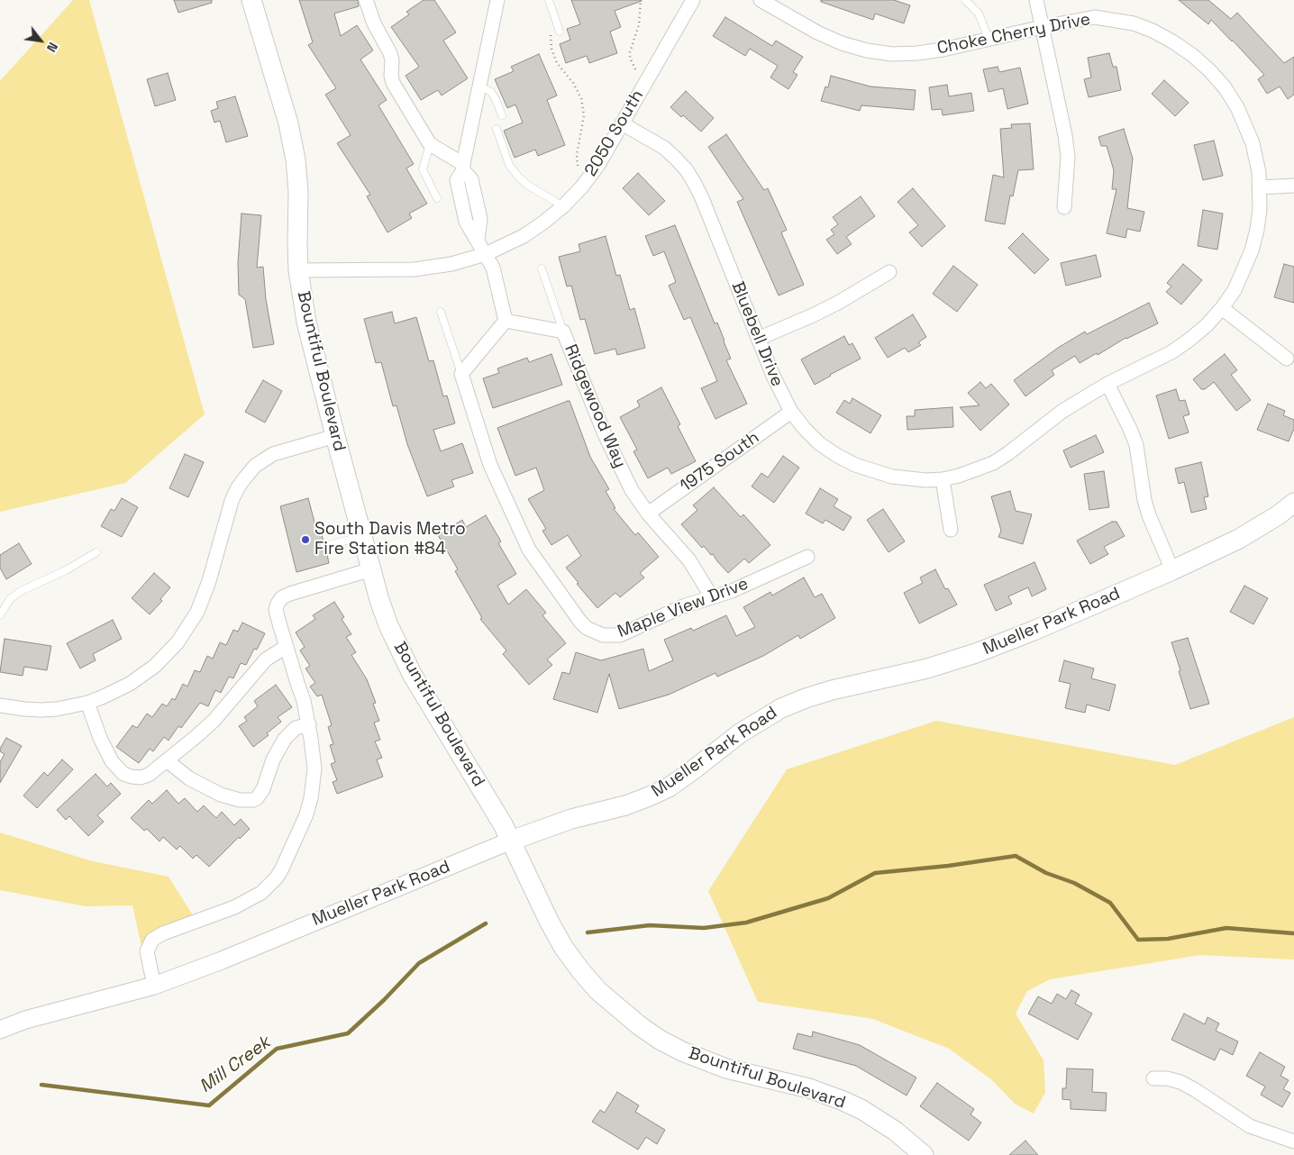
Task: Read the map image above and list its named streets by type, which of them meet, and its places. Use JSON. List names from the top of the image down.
{
  "streets": {
    "main road": ["Bountiful Boulevard", "Mueller Park Road"],
    "street": [
      "Choke Cherry Drive",
      "2050 South",
      "Bluebell Drive",
      "Ridgewood Way",
      "1975 South",
      "Maple View Drive"
    ]
  },
  "crossings": [
    ["Choke Cherry Drive", "Bluebell Drive"],
    ["2050 South", "Bluebell Drive"],
    ["2050 South", "Bountiful Boulevard"],
    ["Bluebell Drive", "1975 South"],
    ["Bountiful Boulevard", "Mueller Park Road"],
    ["Ridgewood Way", "1975 South"],
    ["Ridgewood Way", "Maple View Drive"]
  ],
  "water": ["Mill Creek"],
  "places": ["South Davis Metro Fire Station #84"],
  "north": "bottom right"
}
